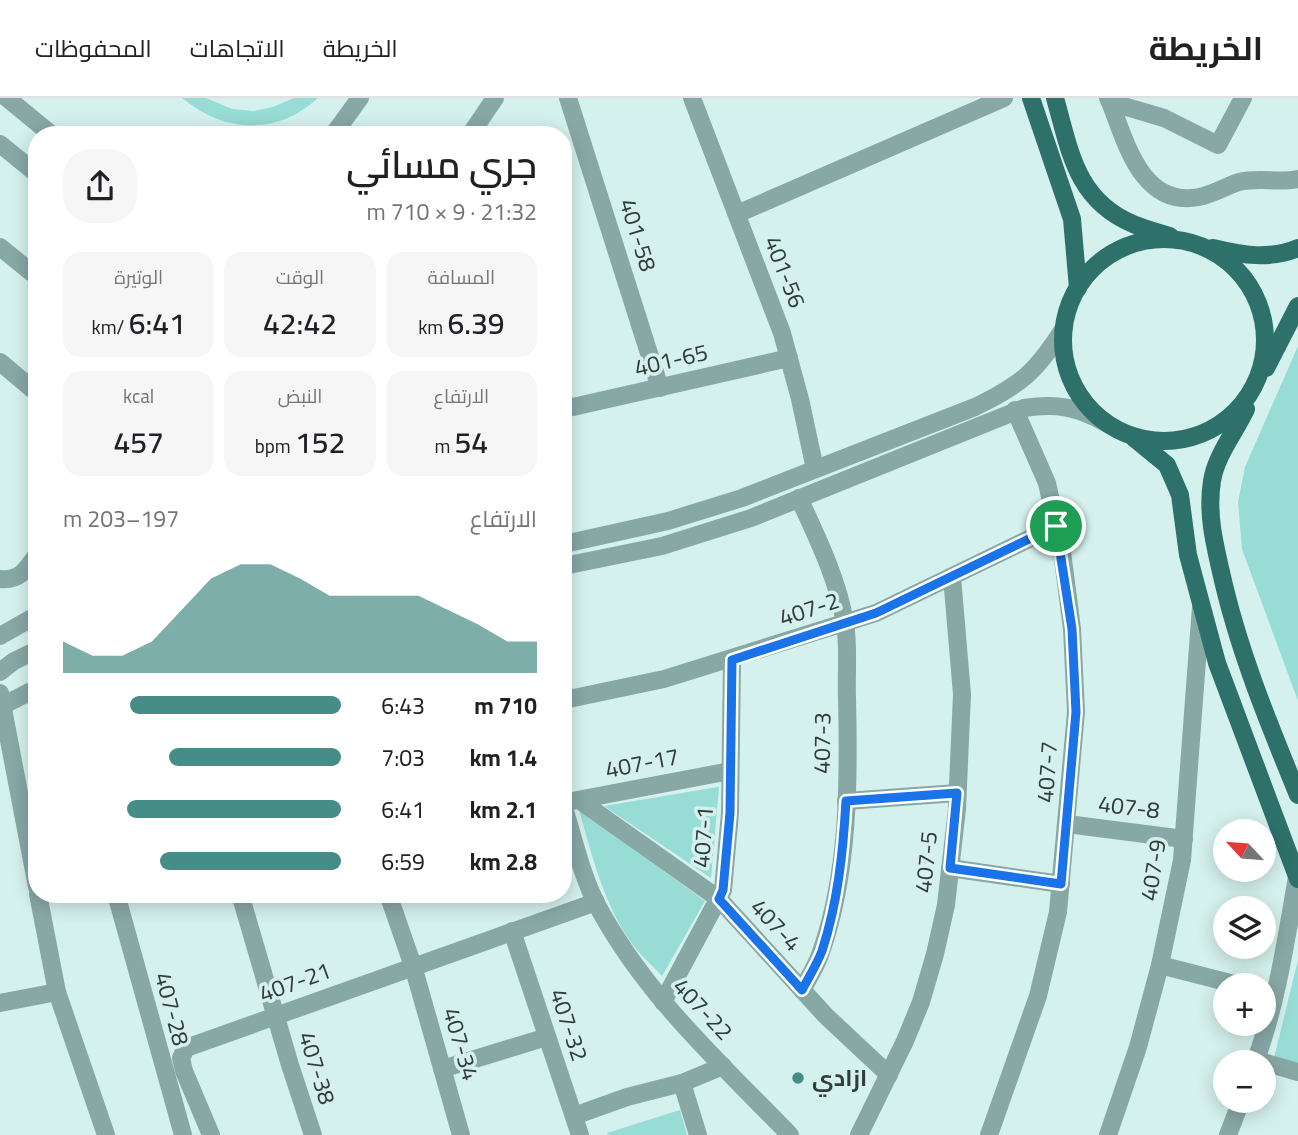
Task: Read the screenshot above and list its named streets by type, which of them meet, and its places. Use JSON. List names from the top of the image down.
{
  "streets": {
    "street": [
      "401-58",
      "401-56",
      "401-65",
      "407-2",
      "407-3",
      "407-17",
      "407-7",
      "407-8",
      "407-1",
      "407-5",
      "407-9",
      "407-4",
      "407-21",
      "407-28",
      "407-22",
      "407-32",
      "407-34",
      "407-38"
    ]
  },
  "crossings": [
    ["401-58", "401-65"],
    ["401-56", "401-65"],
    ["407-2", "407-3"],
    ["407-2", "407-7"],
    ["407-2", "407-1"],
    ["407-2", "407-5"],
    ["407-3", "407-4"],
    ["407-17", "407-1"],
    ["407-7", "407-8"],
    ["407-8", "407-9"],
    ["407-1", "407-4"],
    ["407-1", "407-22"],
    ["407-5", "407-4"],
    ["407-21", "407-22"],
    ["407-21", "407-32"],
    ["407-21", "407-34"],
    ["407-21", "407-38"]
  ],
  "places": ["ازادي"],
  "north": "top left",
  "page": {
    "header": "الخريطة",
    "nav": ["الخريطة", "الاتجاهات", "المحفوظات"],
    "heading": ["جري مسائي", "21:32 · 9 × 710 m"],
    "stats": [
      ["المسافة", "6.39 km"],
      ["الوقت", "42:42"],
      ["الوتيرة", "6:41 /km"],
      ["الارتفاع", "54 m"],
      ["النبض", "152 bpm"],
      ["kcal", "457"]
    ],
    "chart": ["الارتفاع", "197–203 m"],
    "list": [
      {
        "name": "710 m",
        "note": "6:43"
      },
      {
        "name": "1.4 km",
        "note": "7:03"
      },
      {
        "name": "2.1 km",
        "note": "6:41"
      },
      {
        "name": "2.8 km",
        "note": "6:59"
      }
    ],
    "map_buttons": ["+", "−"]
  }
}
